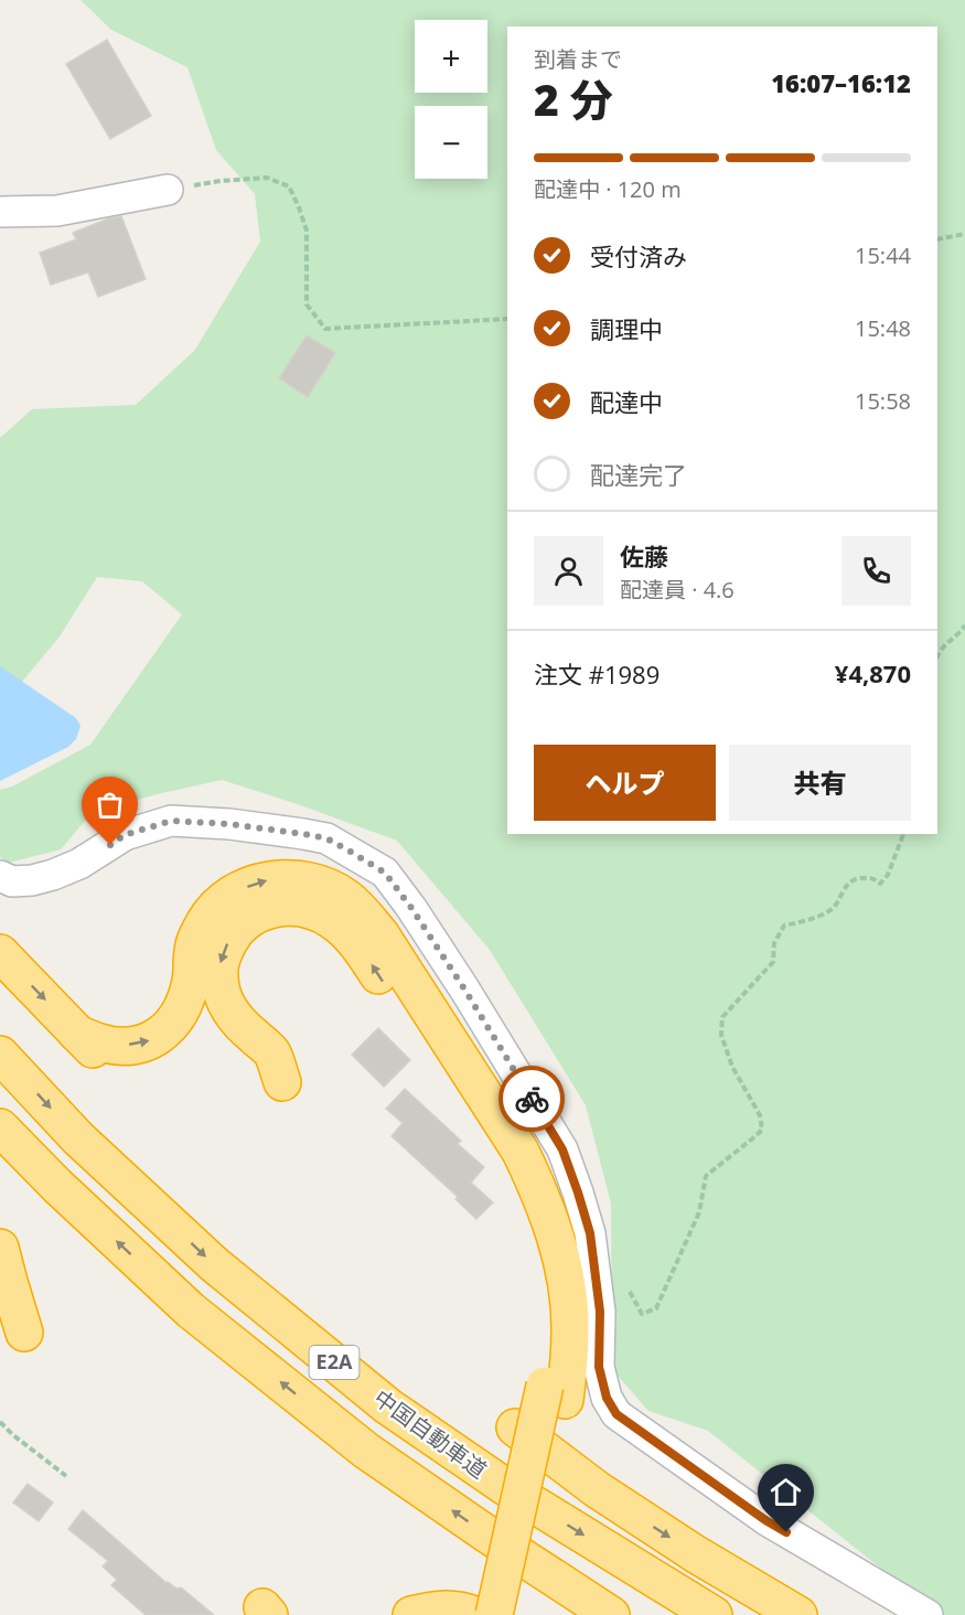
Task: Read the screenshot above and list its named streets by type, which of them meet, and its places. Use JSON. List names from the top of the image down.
{
  "streets": {
    "highway": ["E2A", "中国自動車道"]
  },
  "page": {
    "map_buttons": ["+", "−"],
    "heading": ["2 分", "到着まで", "16:07–16:12"],
    "panel": [
      "佐藤",
      "配達員 · 4.6",
      "注文 #1989",
      "¥4,870"
    ],
    "bar": "配達中 · 120 m",
    "list": [
      ["受付済み", "15:44"],
      ["調理中", "15:48"],
      ["配達中", "15:58"],
      "配達完了"
    ],
    "buttons": ["ヘルプ", "共有"]
  }
}
